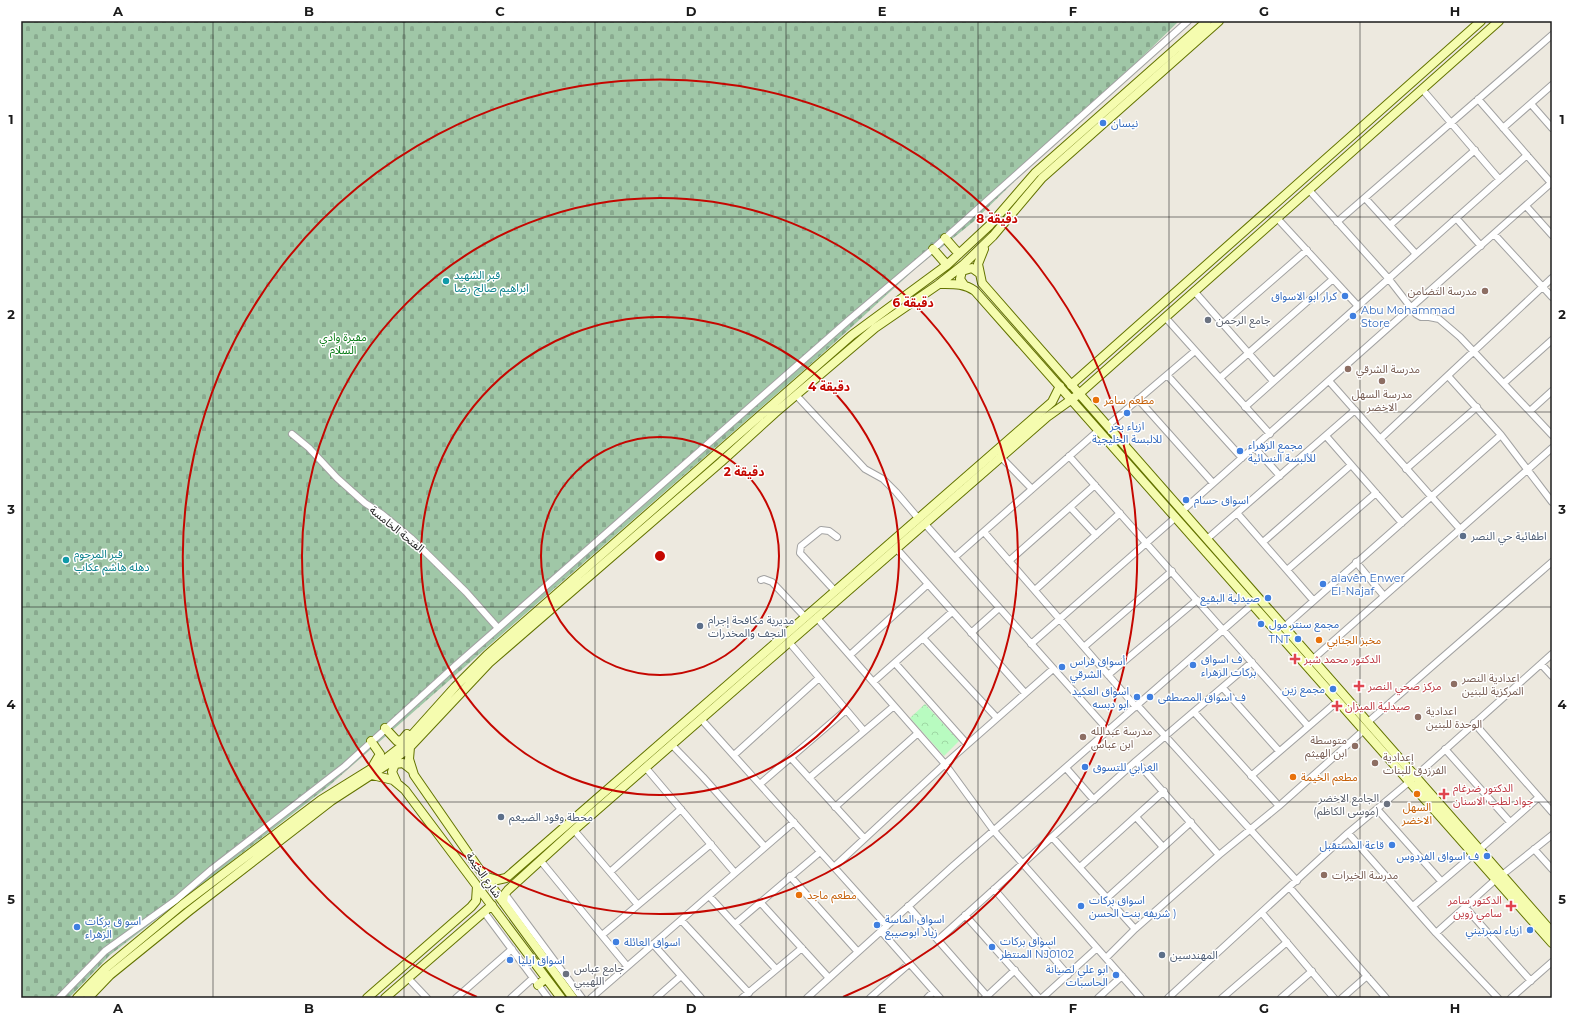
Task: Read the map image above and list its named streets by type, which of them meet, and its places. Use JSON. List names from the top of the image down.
{
  "streets": {
    "street": ["الفتحة الخامسة", "شارع الخيمة"]
  },
  "parks": ["مقبرة وادي السلام"],
  "places": {
    "other": [
      "نيسان",
      "قبر الشهيد ابراهيم صالح رضا",
      "مدرسة التضامن",
      "كرار ابو الاسواق",
      "Abu Mohammad Store",
      "جامع الرحمن",
      "مدرسة الشرقي",
      "مدرسة السهل الاخضر",
      "مطعم سامر",
      "ازياء بحر للالبسة الخليجية",
      "مجمع الزهراء للألبسة النسائية",
      "اسواق حسام",
      "اطفائية حي النصر",
      "قبر المرحوم دهله هاشم عكاب",
      "alavên Enwer El-Najaf",
      "صيدلية البقيع",
      "مجمع سنتر مول",
      "مديرية مكافحة إجرام النجف والمخدرات",
      "TNT",
      "مخبز الجنابي",
      "ف اسواق بركات الزهراء",
      "أسواق فراس الشرقي",
      "اعدادية النصر المركزية للبنين",
      "مجمع زين",
      "اسواق العكيد ابو دبسه",
      "ف اسواق المصطفى",
      "اعدادية الوحدة للبنين",
      "مدرسة عبدالله ابن عباس",
      "متوسطة ابن الهيثم",
      "إعدادية الفرزدق للبنات",
      "الغرابي للتسوق",
      "مطعم الخيمة",
      "السهل الاخضر",
      "الجامع الاخضر (موسى الكاظم)",
      "محطة وقود الضيغم",
      "قاعة المستقبل",
      "ف اسواق الفردوس",
      "مدرسة الخيرات",
      "مطعم ماجد",
      "اسواق بركات شريفه بنت الحسن )",
      "اسواق الماسة زياد ابوصيبع",
      "اسو ق بركات الزهراء",
      "ازياء لمبرتيني",
      "اسواق العائلة",
      "اسواق بركات المنتظر NJ0102",
      "المهندسين",
      "اسواق ايليا",
      "جامع عباس اللهيبي",
      "ابو علي لصيانة الحاسبات"
    ],
    "health": [
      "الدكتور محمد شبر",
      "مركز صحي النصر",
      "صيدلية الميزان",
      "الدكتور ضرغام جواد لطب الاسنان",
      "الدكتور سامر سامي زوين"
    ]
  },
  "grid": {
    "columns": [
      "A",
      "B",
      "C",
      "D",
      "E",
      "F",
      "G",
      "H"
    ],
    "rows": [
      "1",
      "2",
      "3",
      "4",
      "5"
    ]
  },
  "rings": [
    "8 دقيقة",
    "6 دقيقة",
    "4 دقيقة",
    "2 دقيقة"
  ]
}
